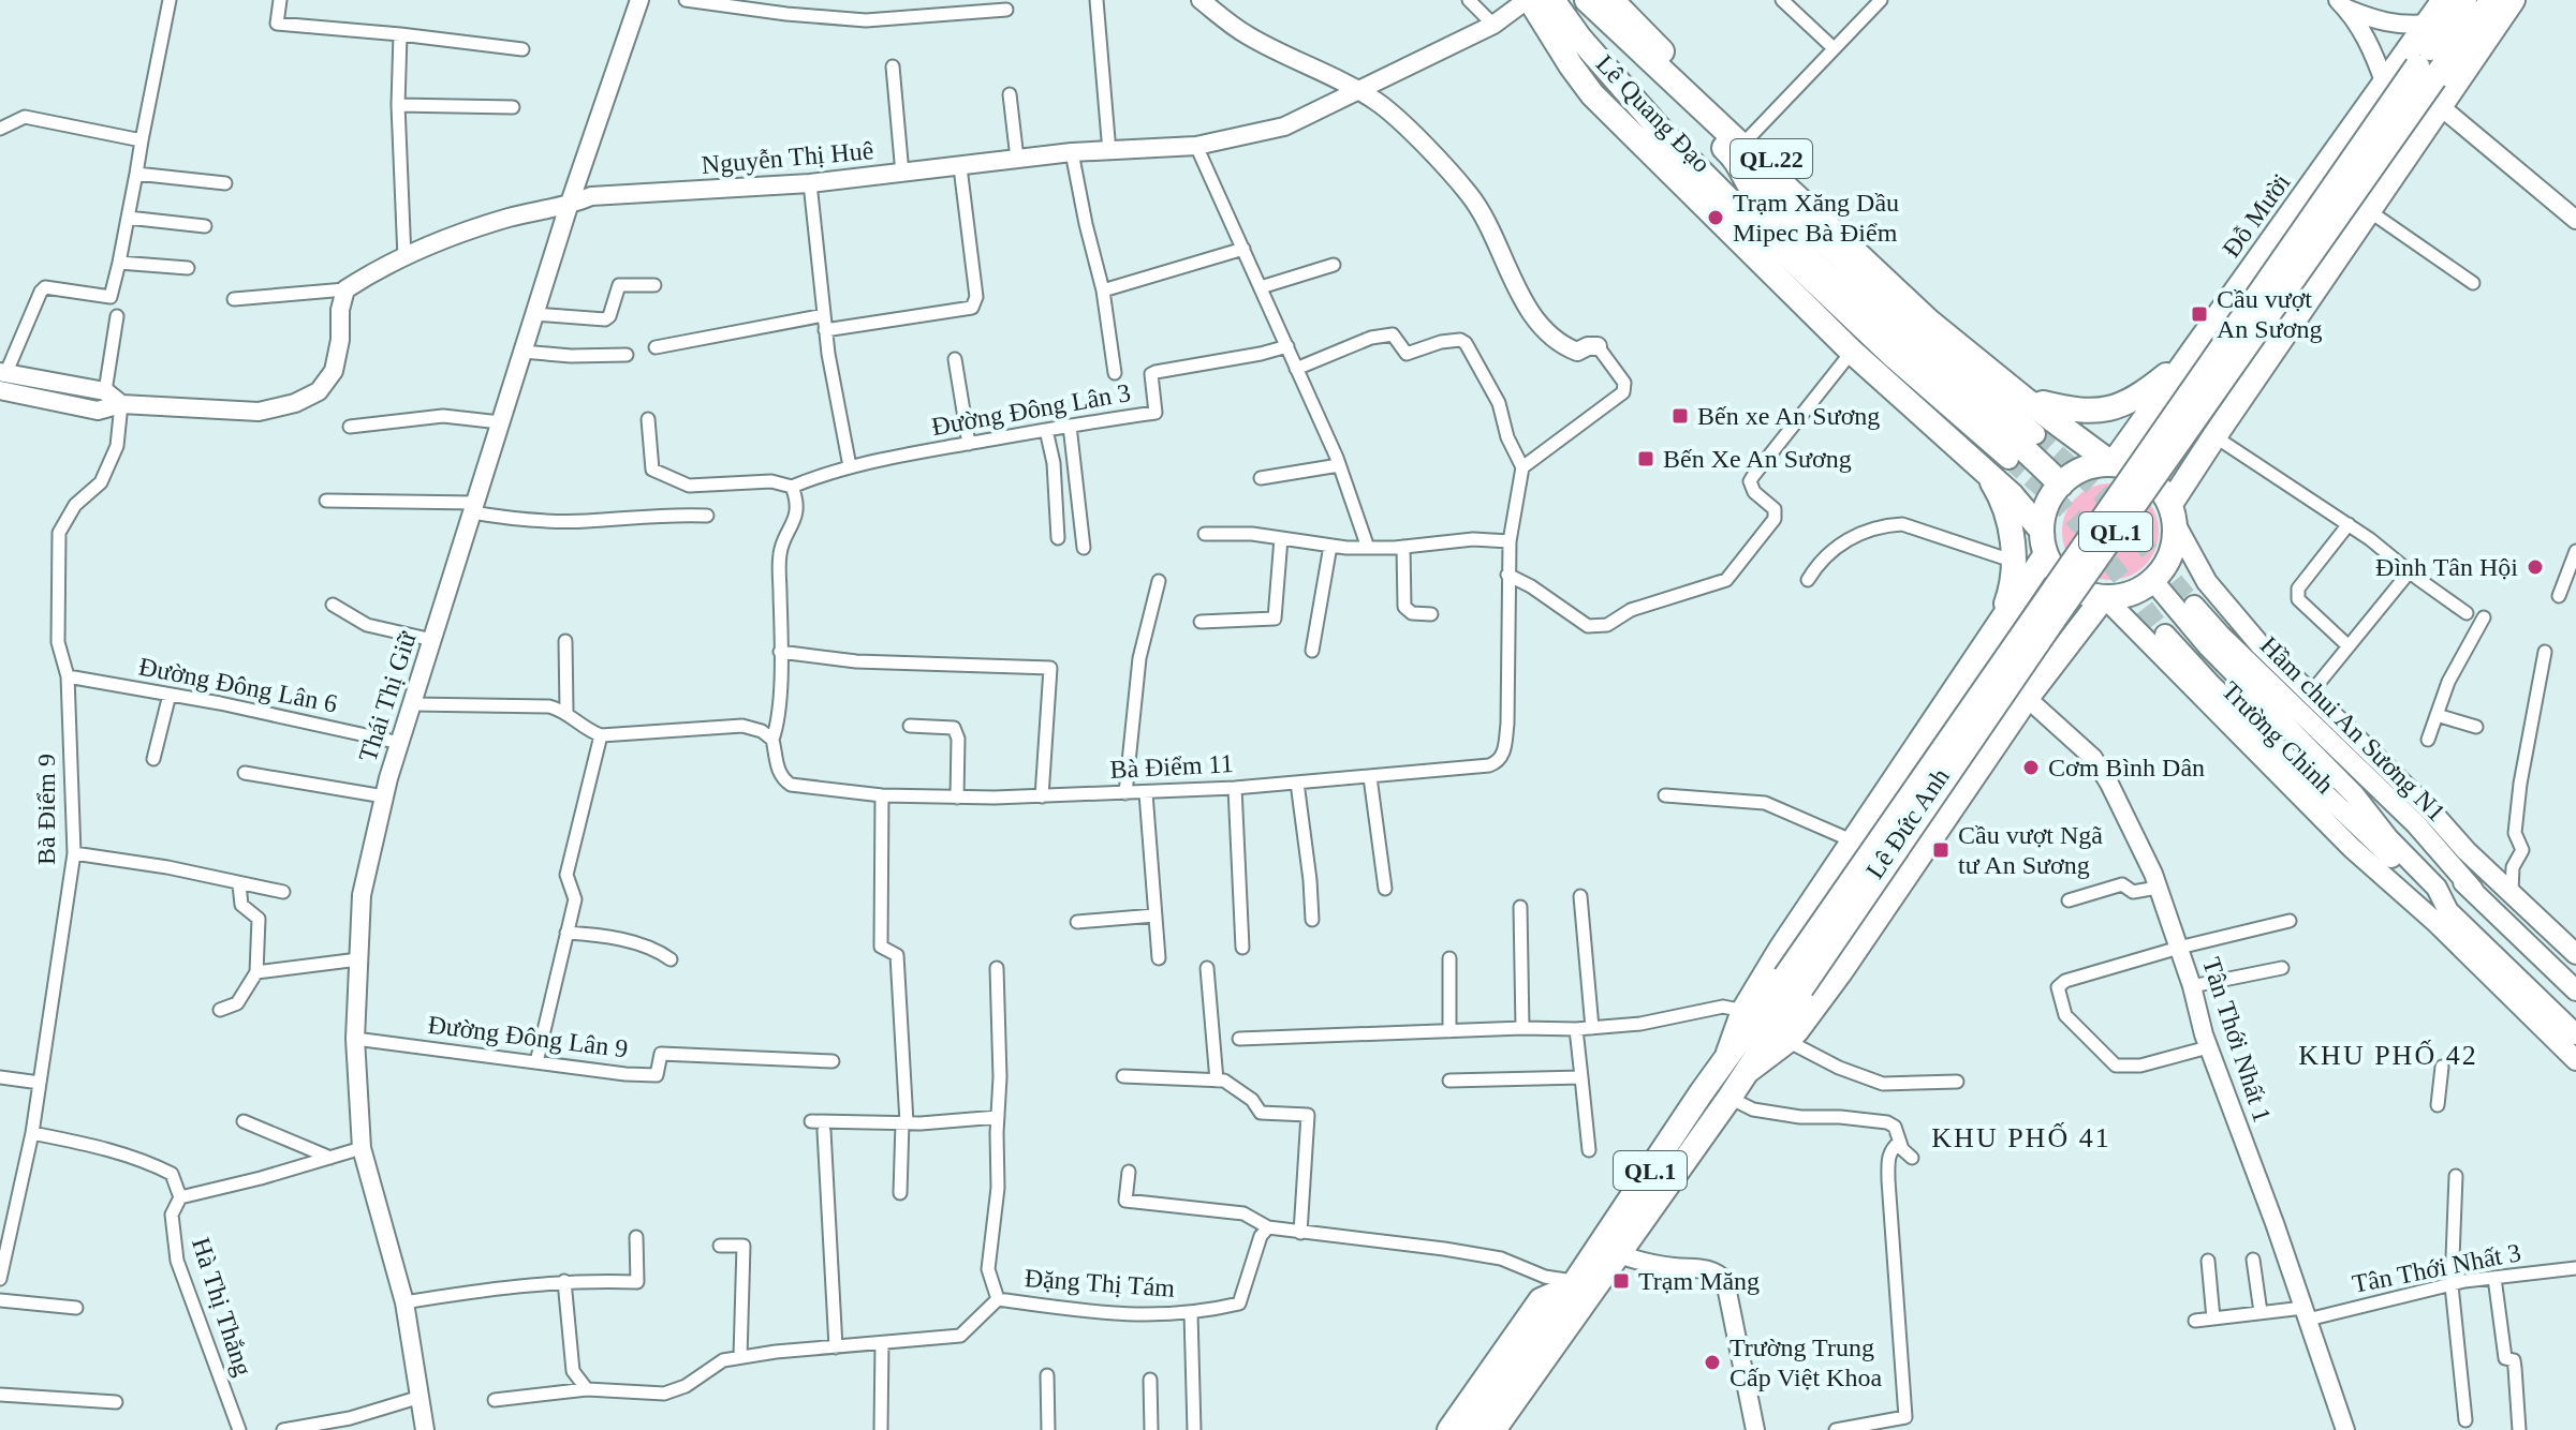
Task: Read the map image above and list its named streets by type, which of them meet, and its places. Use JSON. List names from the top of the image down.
{
  "streets": {
    "highway": [
      "Lê Quang Đạo",
      "QL.22",
      "Đỗ Mười",
      "QL.1",
      "Lê Đức Anh"
    ],
    "main road": ["Hầm chui An Sương N1", "Trường Chinh"],
    "street": [
      "Nguyễn Thị Huê",
      "Đường Đông Lân 3",
      "Đường Đông Lân 6",
      "Thái Thị Giữ",
      "Bà Điểm 11",
      "Bà Điểm 9",
      "Đường Đông Lân 9",
      "Tân Thới Nhất 1",
      "Tân Thới Nhất 3",
      "Đặng Thị Tám",
      "Hà Thị Thắng"
    ]
  },
  "crossings": [
    ["Lê Quang Đạo", "Nguyễn Thị Huê"],
    ["Lê Quang Đạo", "Đỗ Mười"],
    ["Lê Quang Đạo", "QL.1"],
    ["Lê Quang Đạo", "Trường Chinh"],
    ["Lê Quang Đạo", "Lê Đức Anh"],
    ["Nguyễn Thị Huê", "Thái Thị Giữ"],
    ["Đỗ Mười", "QL.1"],
    ["Đỗ Mười", "Trường Chinh"],
    ["Đỗ Mười", "Lê Đức Anh"],
    ["QL.1", "Trường Chinh"],
    ["QL.1", "Lê Đức Anh"],
    ["Đường Đông Lân 6", "Thái Thị Giữ"],
    ["Đường Đông Lân 6", "Bà Điểm 9"],
    ["Thái Thị Giữ", "Đường Đông Lân 9"],
    ["Hầm chui An Sương N1", "Trường Chinh"],
    ["Trường Chinh", "Lê Đức Anh"],
    ["Lê Đức Anh", "Tân Thới Nhất 1"],
    ["Tân Thới Nhất 1", "Tân Thới Nhất 3"]
  ],
  "districts": ["KHU PHỐ 42", "KHU PHỐ 41"],
  "places": {
    "other": [
      "Trạm Xăng Dầu Mipec Bà Điểm",
      "Đình Tân Hội",
      "Cơm Bình Dân",
      "Trường Trung Cấp Việt Khoa"
    ],
    "transit": [
      "Cầu vượt An Sương",
      "Bến xe An Sương",
      "Bến Xe An Sương",
      "Cầu vượt Ngã tư An Sương",
      "Trạm Măng"
    ]
  }
}
